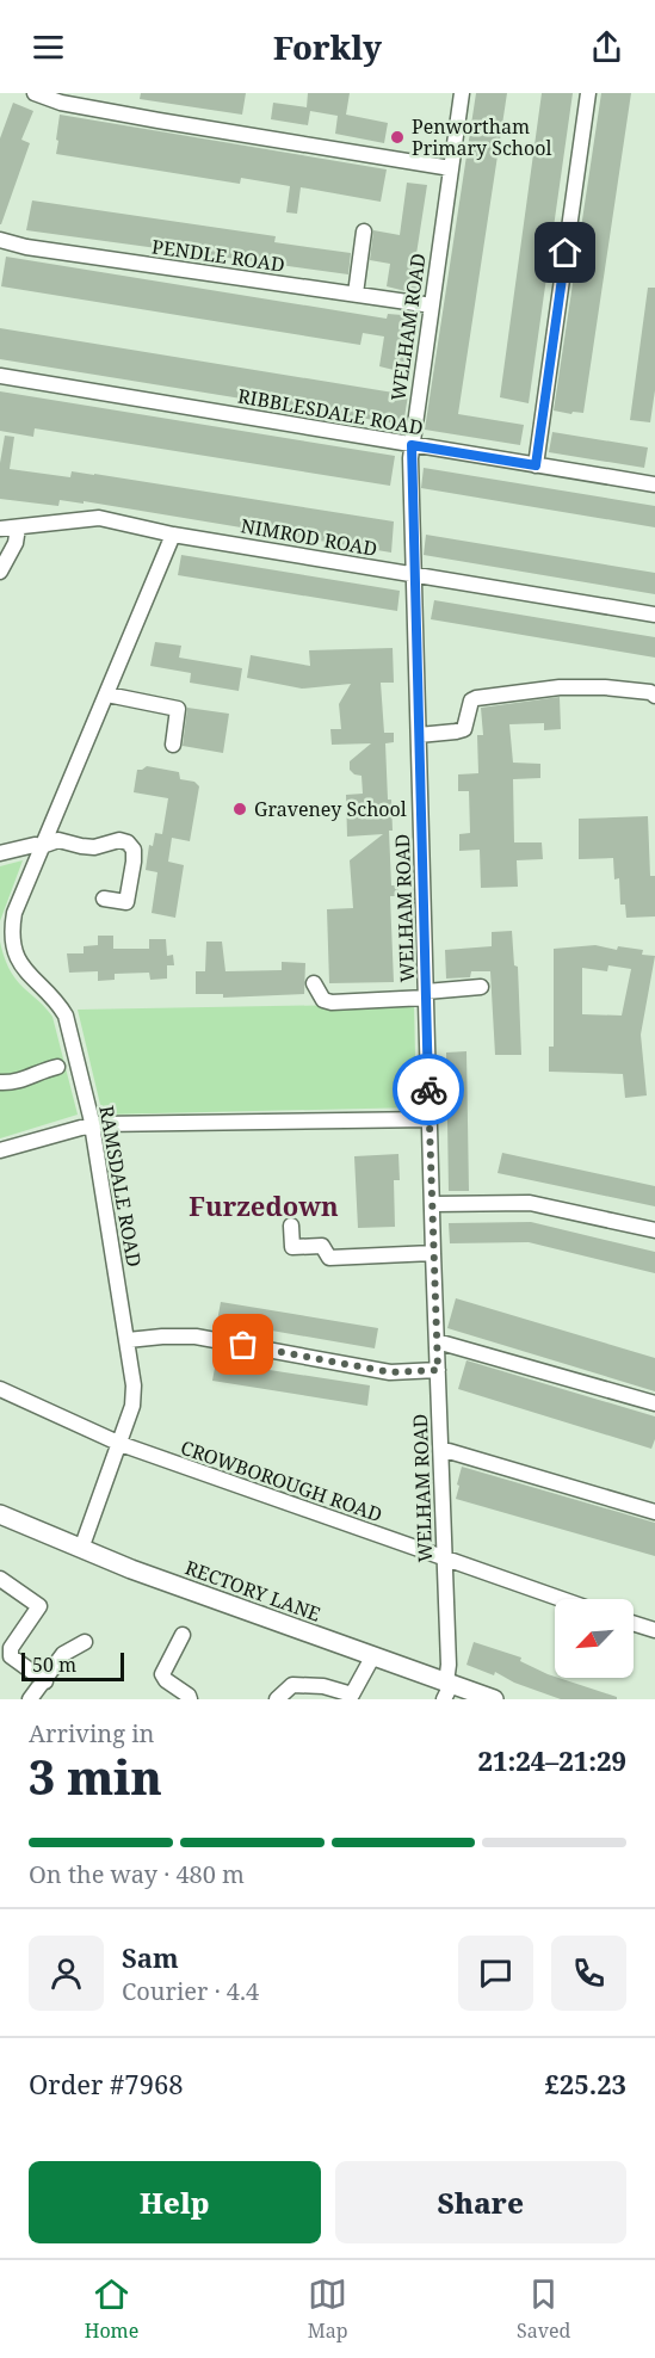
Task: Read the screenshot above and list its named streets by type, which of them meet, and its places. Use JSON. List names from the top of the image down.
{
  "streets": {
    "main road": ["RECTORY LANE"],
    "street": [
      "PENDLE ROAD",
      "WELHAM ROAD",
      "RIBBLESDALE ROAD",
      "NIMROD ROAD",
      "RAMSDALE ROAD",
      "CROWBOROUGH ROAD"
    ]
  },
  "crossings": [
    ["PENDLE ROAD", "WELHAM ROAD"],
    ["WELHAM ROAD", "RIBBLESDALE ROAD"],
    ["WELHAM ROAD", "NIMROD ROAD"],
    ["WELHAM ROAD", "CROWBOROUGH ROAD"],
    ["WELHAM ROAD", "RECTORY LANE"],
    ["NIMROD ROAD", "RAMSDALE ROAD"],
    ["RAMSDALE ROAD", "CROWBOROUGH ROAD"],
    ["RAMSDALE ROAD", "RECTORY LANE"]
  ],
  "districts": ["Furzedown"],
  "places": ["Penwortham Primary School", "Graveney School"],
  "scale_bar": "50 m",
  "north": "bottom left",
  "page": {
    "header": "Forkly",
    "scale": "50 m",
    "heading": ["3 min", "Arriving in", "21:24–21:29"],
    "panel": [
      "Sam",
      "Courier · 4.4",
      "Order #7968",
      "£25.23"
    ],
    "bar": "On the way · 480 m",
    "buttons": ["Help", "Share"],
    "tabs": ["Home", "Map", "Saved"]
  }
}
